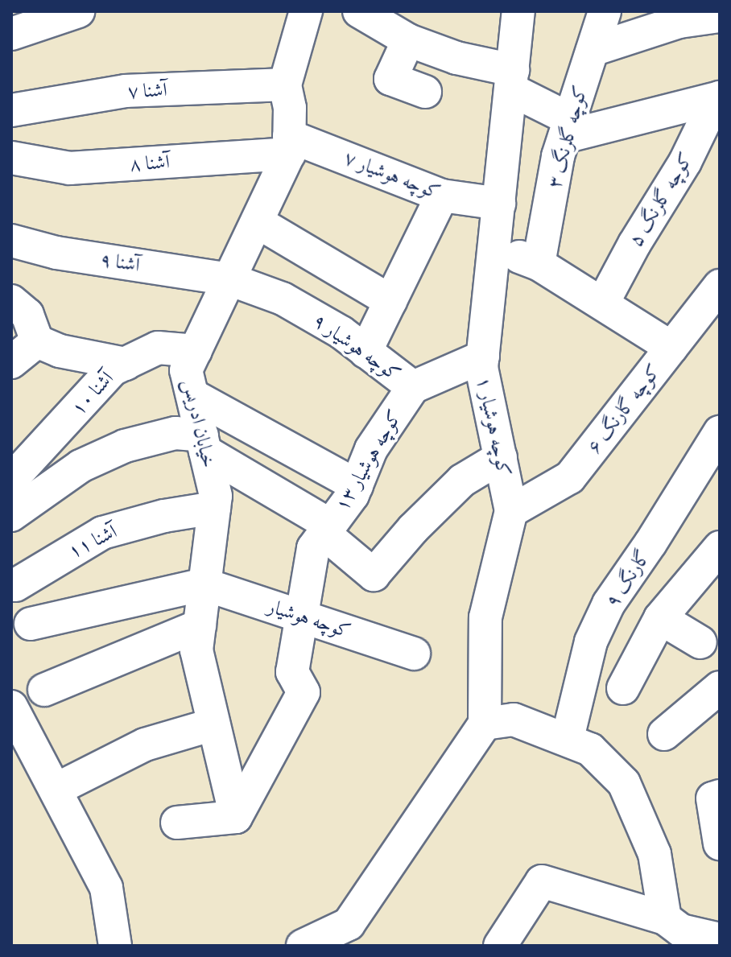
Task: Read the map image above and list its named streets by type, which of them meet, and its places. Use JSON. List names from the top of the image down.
{
  "streets": {
    "street": [
      "آشنا ۷",
      "کوچه گلرنگ ۳",
      "آشنا ۸",
      "کوچه هوشیار ۷",
      "کوچه گلرنگ ۵",
      "آشنا ۹",
      "کوچه هوشیار ۹",
      "آشنا ۱۰",
      "کوچه گارنگ ۶",
      "خیابان ادریس",
      "کوچه هوشیار ۱",
      "کوچه هوشیار ۱۳",
      "آشنا ۱۱",
      "گارنگ ۹",
      "کوچه هوشیار"
    ]
  },
  "crossings": [
    ["آشنا ۷", "خیابان ادریس"],
    ["آشنا ۸", "کوچه هوشیار ۷"],
    ["آشنا ۸", "خیابان ادریس"],
    ["کوچه هوشیار ۷", "خیابان ادریس"],
    ["کوچه هوشیار ۷", "کوچه هوشیار ۱"],
    ["آشنا ۹", "کوچه هوشیار ۹"],
    ["آشنا ۹", "خیابان ادریس"],
    ["کوچه هوشیار ۹", "خیابان ادریس"],
    ["کوچه هوشیار ۹", "کوچه هوشیار ۱۳"],
    ["آشنا ۱۰", "خیابان ادریس"],
    ["کوچه گارنگ ۶", "کوچه هوشیار ۱"],
    ["خیابان ادریس", "کوچه هوشیار ۱۳"],
    ["خیابان ادریس", "آشنا ۱۱"],
    ["خیابان ادریس", "کوچه هوشیار"],
    ["کوچه هوشیار ۱۳", "کوچه هوشیار"]
  ]
}
